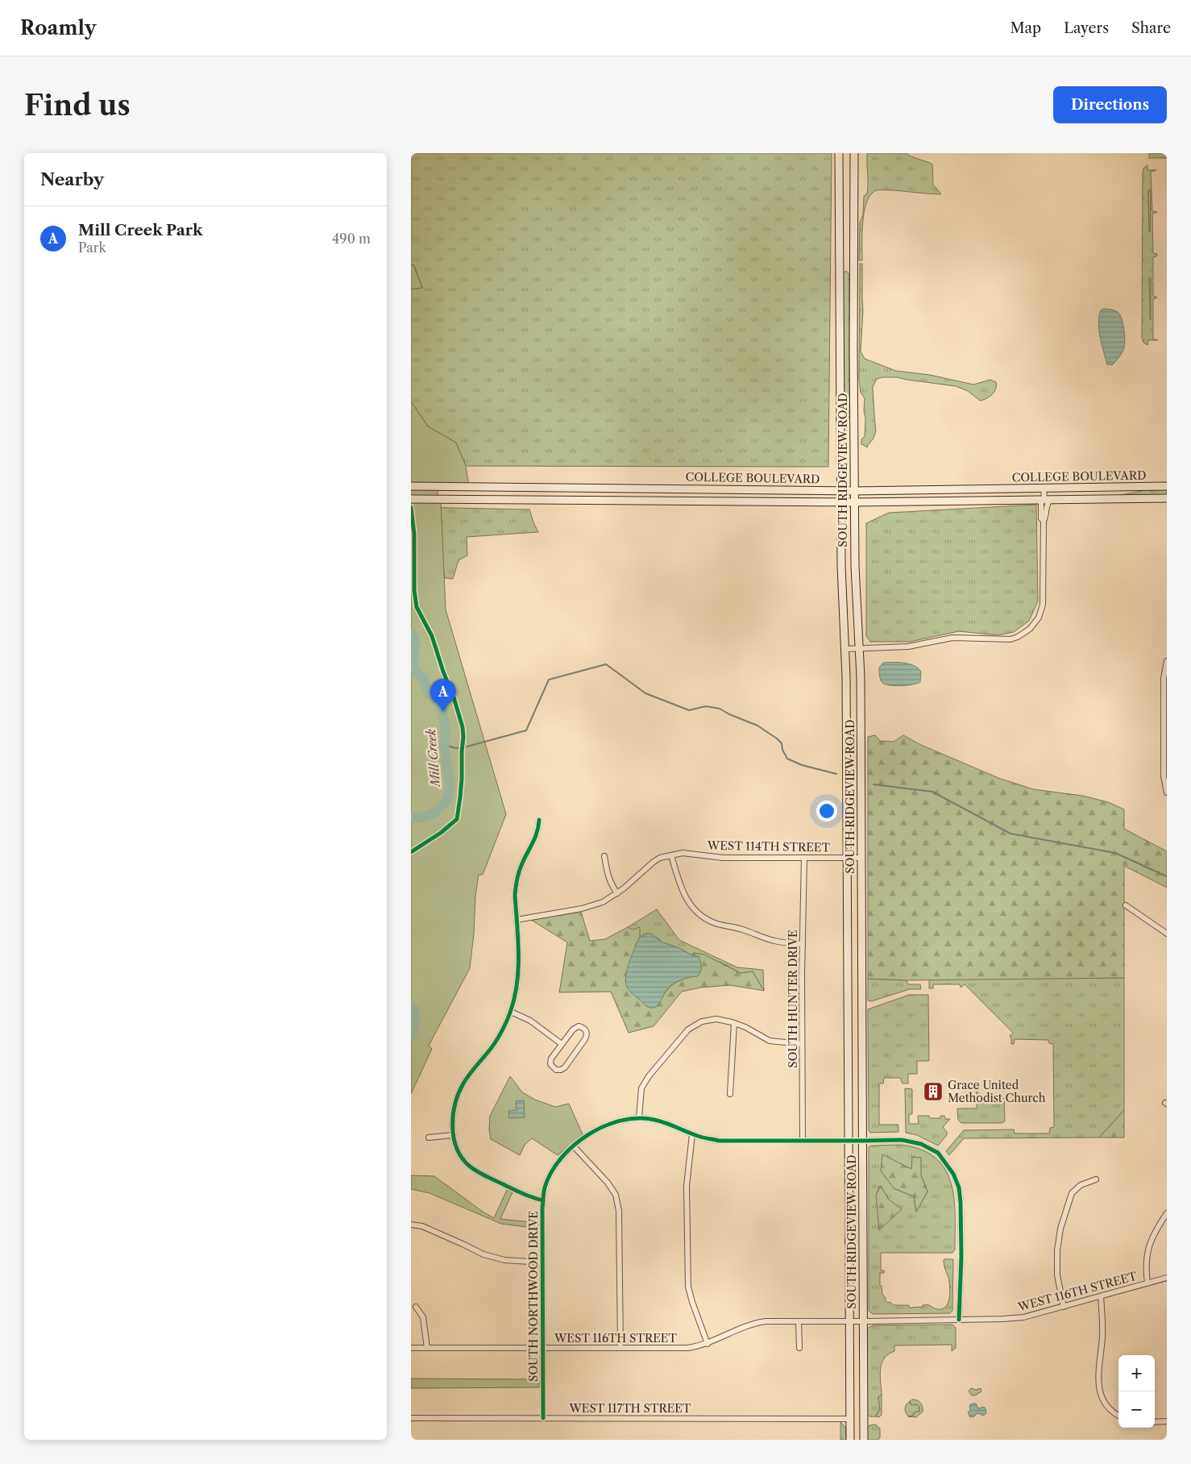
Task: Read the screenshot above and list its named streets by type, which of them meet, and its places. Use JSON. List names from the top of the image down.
{
  "streets": {
    "main road": ["SOUTH RIDGEVIEW ROAD", "COLLEGE BOULEVARD"],
    "street": [
      "WEST 114TH STREET",
      "SOUTH HUNTER DRIVE",
      "WEST 116TH STREET",
      "SOUTH NORTHWOOD DRIVE",
      "WEST 117TH STREET"
    ]
  },
  "crossings": [
    ["SOUTH RIDGEVIEW ROAD", "COLLEGE BOULEVARD"],
    ["SOUTH RIDGEVIEW ROAD", "WEST 114TH STREET"],
    ["SOUTH RIDGEVIEW ROAD", "WEST 116TH STREET"],
    ["SOUTH RIDGEVIEW ROAD", "SOUTH NORTHWOOD DRIVE"],
    ["SOUTH RIDGEVIEW ROAD", "WEST 117TH STREET"],
    ["WEST 114TH STREET", "SOUTH HUNTER DRIVE"],
    ["SOUTH HUNTER DRIVE", "SOUTH NORTHWOOD DRIVE"],
    ["WEST 116TH STREET", "SOUTH NORTHWOOD DRIVE"],
    ["SOUTH NORTHWOOD DRIVE", "WEST 117TH STREET"]
  ],
  "water": ["Mill Creek"],
  "places": {
    "building": ["Grace United Methodist Church"]
  },
  "page": {
    "header": "Roamly",
    "nav": ["Map", "Layers", "Share"],
    "buttons": "Directions",
    "title": "Find us",
    "heading": "Nearby",
    "list": [
      {
        "mark": "A",
        "name": "Mill Creek Park",
        "note": "Park",
        "value": "490 m"
      }
    ],
    "pins": "A",
    "map_buttons": ["+", "−"]
  }
}
